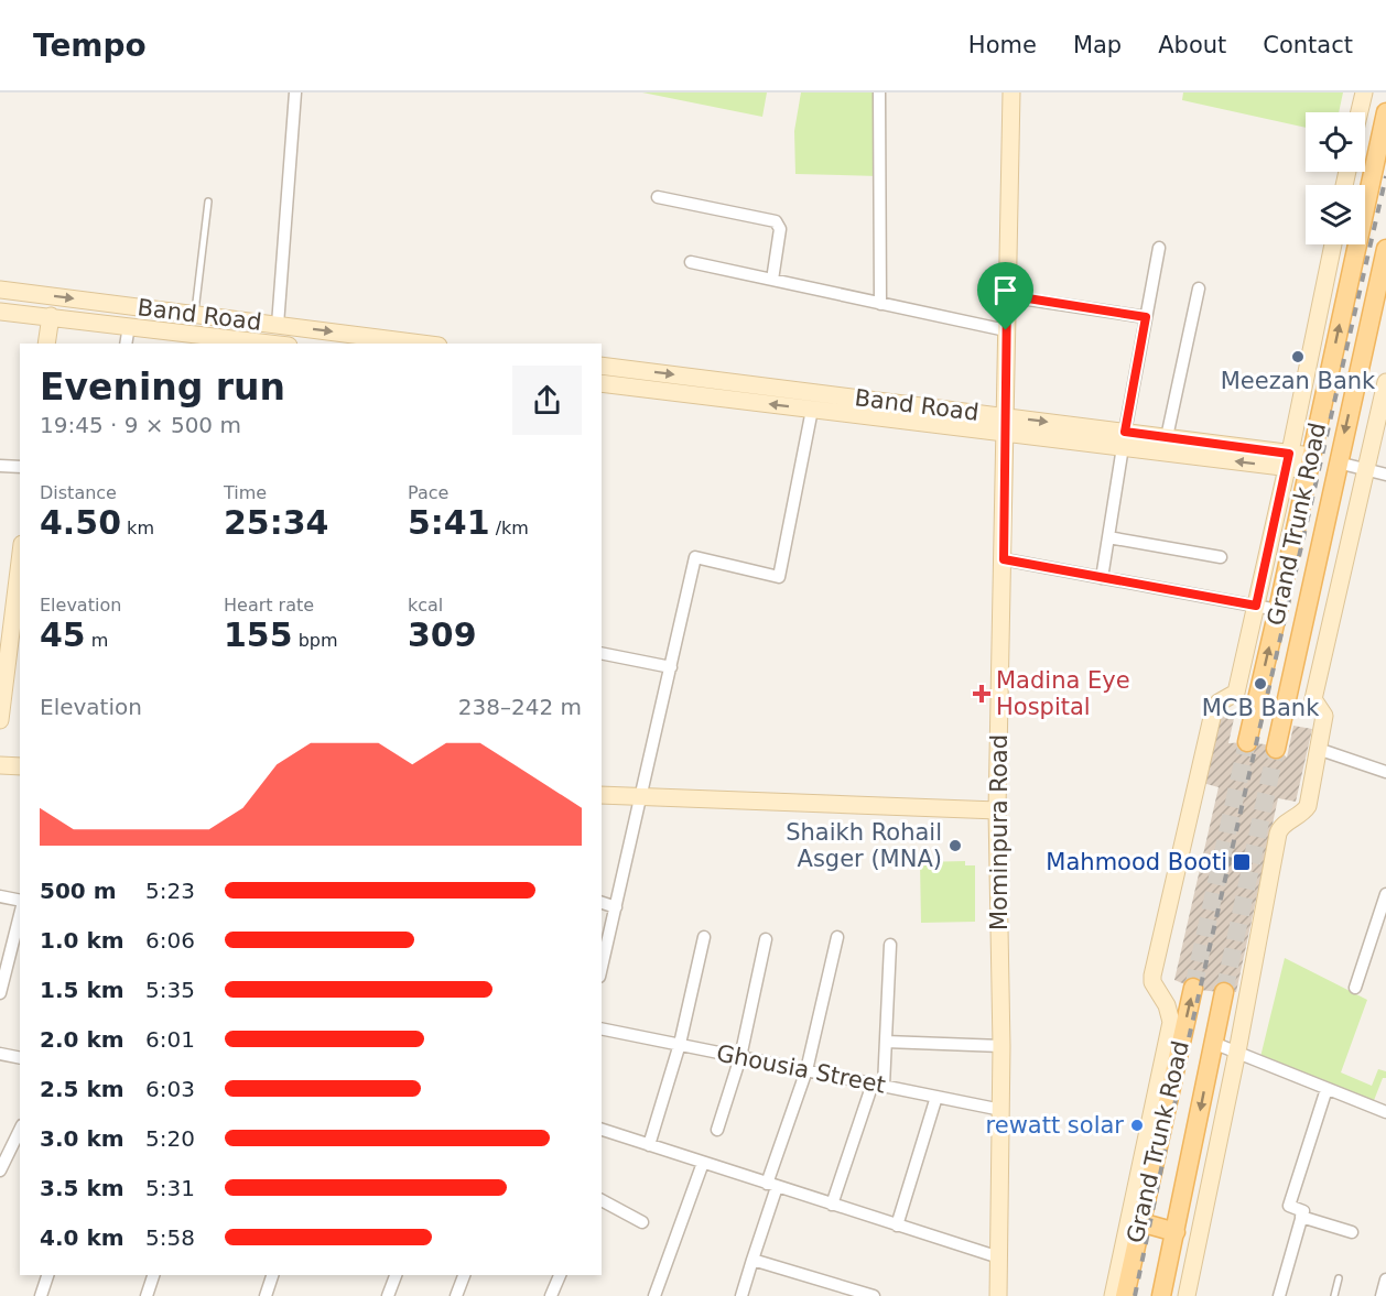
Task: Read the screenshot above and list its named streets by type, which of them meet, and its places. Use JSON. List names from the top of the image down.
{
  "streets": {
    "main road": ["Grand Trunk Road"],
    "street": ["Band Road", "Mominpura Road", "Ghousia Street"]
  },
  "crossings": [
    ["Band Road", "Grand Trunk Road"],
    ["Band Road", "Mominpura Road"],
    ["Mominpura Road", "Ghousia Street"]
  ],
  "places": {
    "other": [
      "Meezan Bank",
      "MCB Bank",
      "Shaikh Rohail Asger (MNA)",
      "rewatt solar"
    ],
    "health": ["Madina Eye Hospital"],
    "transit": ["Mahmood Booti"]
  },
  "page": {
    "header": "Tempo",
    "nav": [
      "Home",
      "Map",
      "About",
      "Contact"
    ],
    "heading": ["Evening run", "19:45 · 9 × 500 m"],
    "stats": [
      ["Distance", "4.50 km"],
      ["Time", "25:34"],
      ["Pace", "5:41 /km"],
      ["Elevation", "45 m"],
      ["Heart rate", "155 bpm"],
      ["kcal", "309"]
    ],
    "chart": ["Elevation", "238–242 m"],
    "list": [
      {
        "name": "500 m",
        "note": "5:23"
      },
      {
        "name": "1.0 km",
        "note": "6:06"
      },
      {
        "name": "1.5 km",
        "note": "5:35"
      },
      {
        "name": "2.0 km",
        "note": "6:01"
      },
      {
        "name": "2.5 km",
        "note": "6:03"
      },
      {
        "name": "3.0 km",
        "note": "5:20"
      },
      {
        "name": "3.5 km",
        "note": "5:31"
      },
      {
        "name": "4.0 km",
        "note": "5:58"
      }
    ]
  }
}
